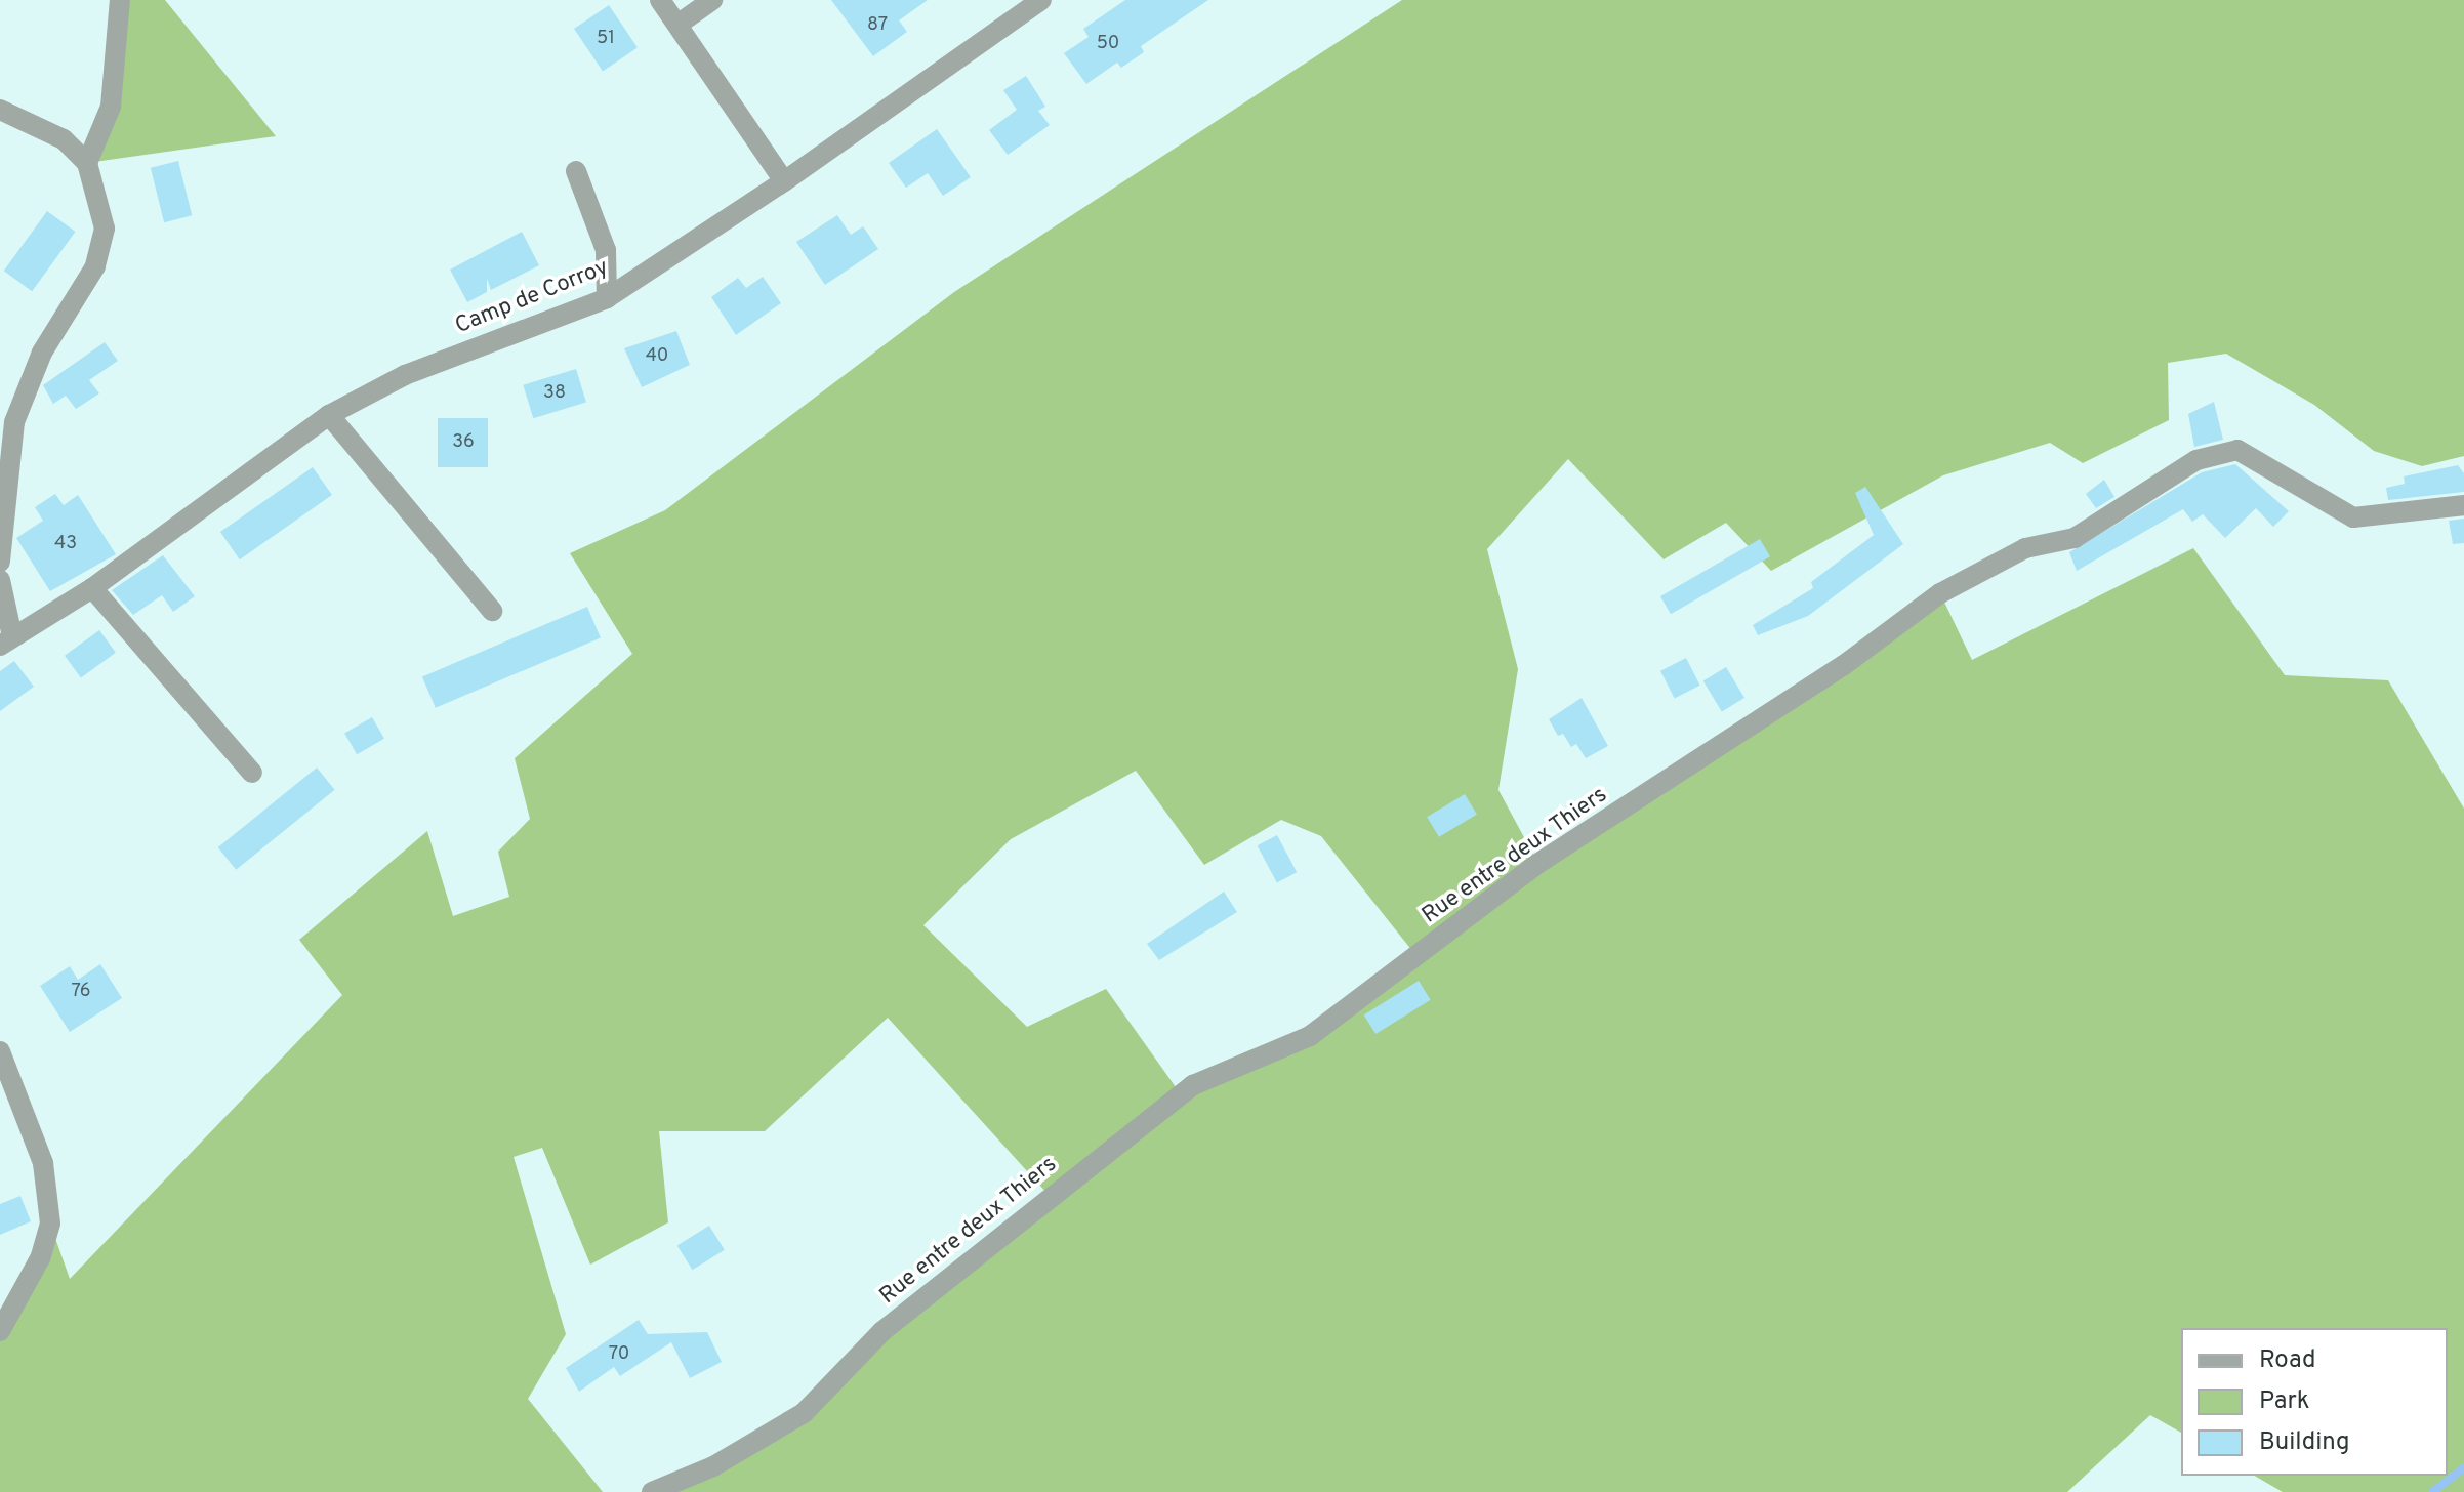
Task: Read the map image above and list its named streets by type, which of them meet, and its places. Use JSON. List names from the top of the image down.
{
  "streets": {
    "street": ["Camp de Corroy", "Rue entre deux Thiers"]
  },
  "house_numbers": [
    "87",
    "51",
    "50",
    "40",
    "38",
    "36",
    "43",
    "76",
    "70"
  ],
  "legend": ["Road", "Park", "Building"]
}
